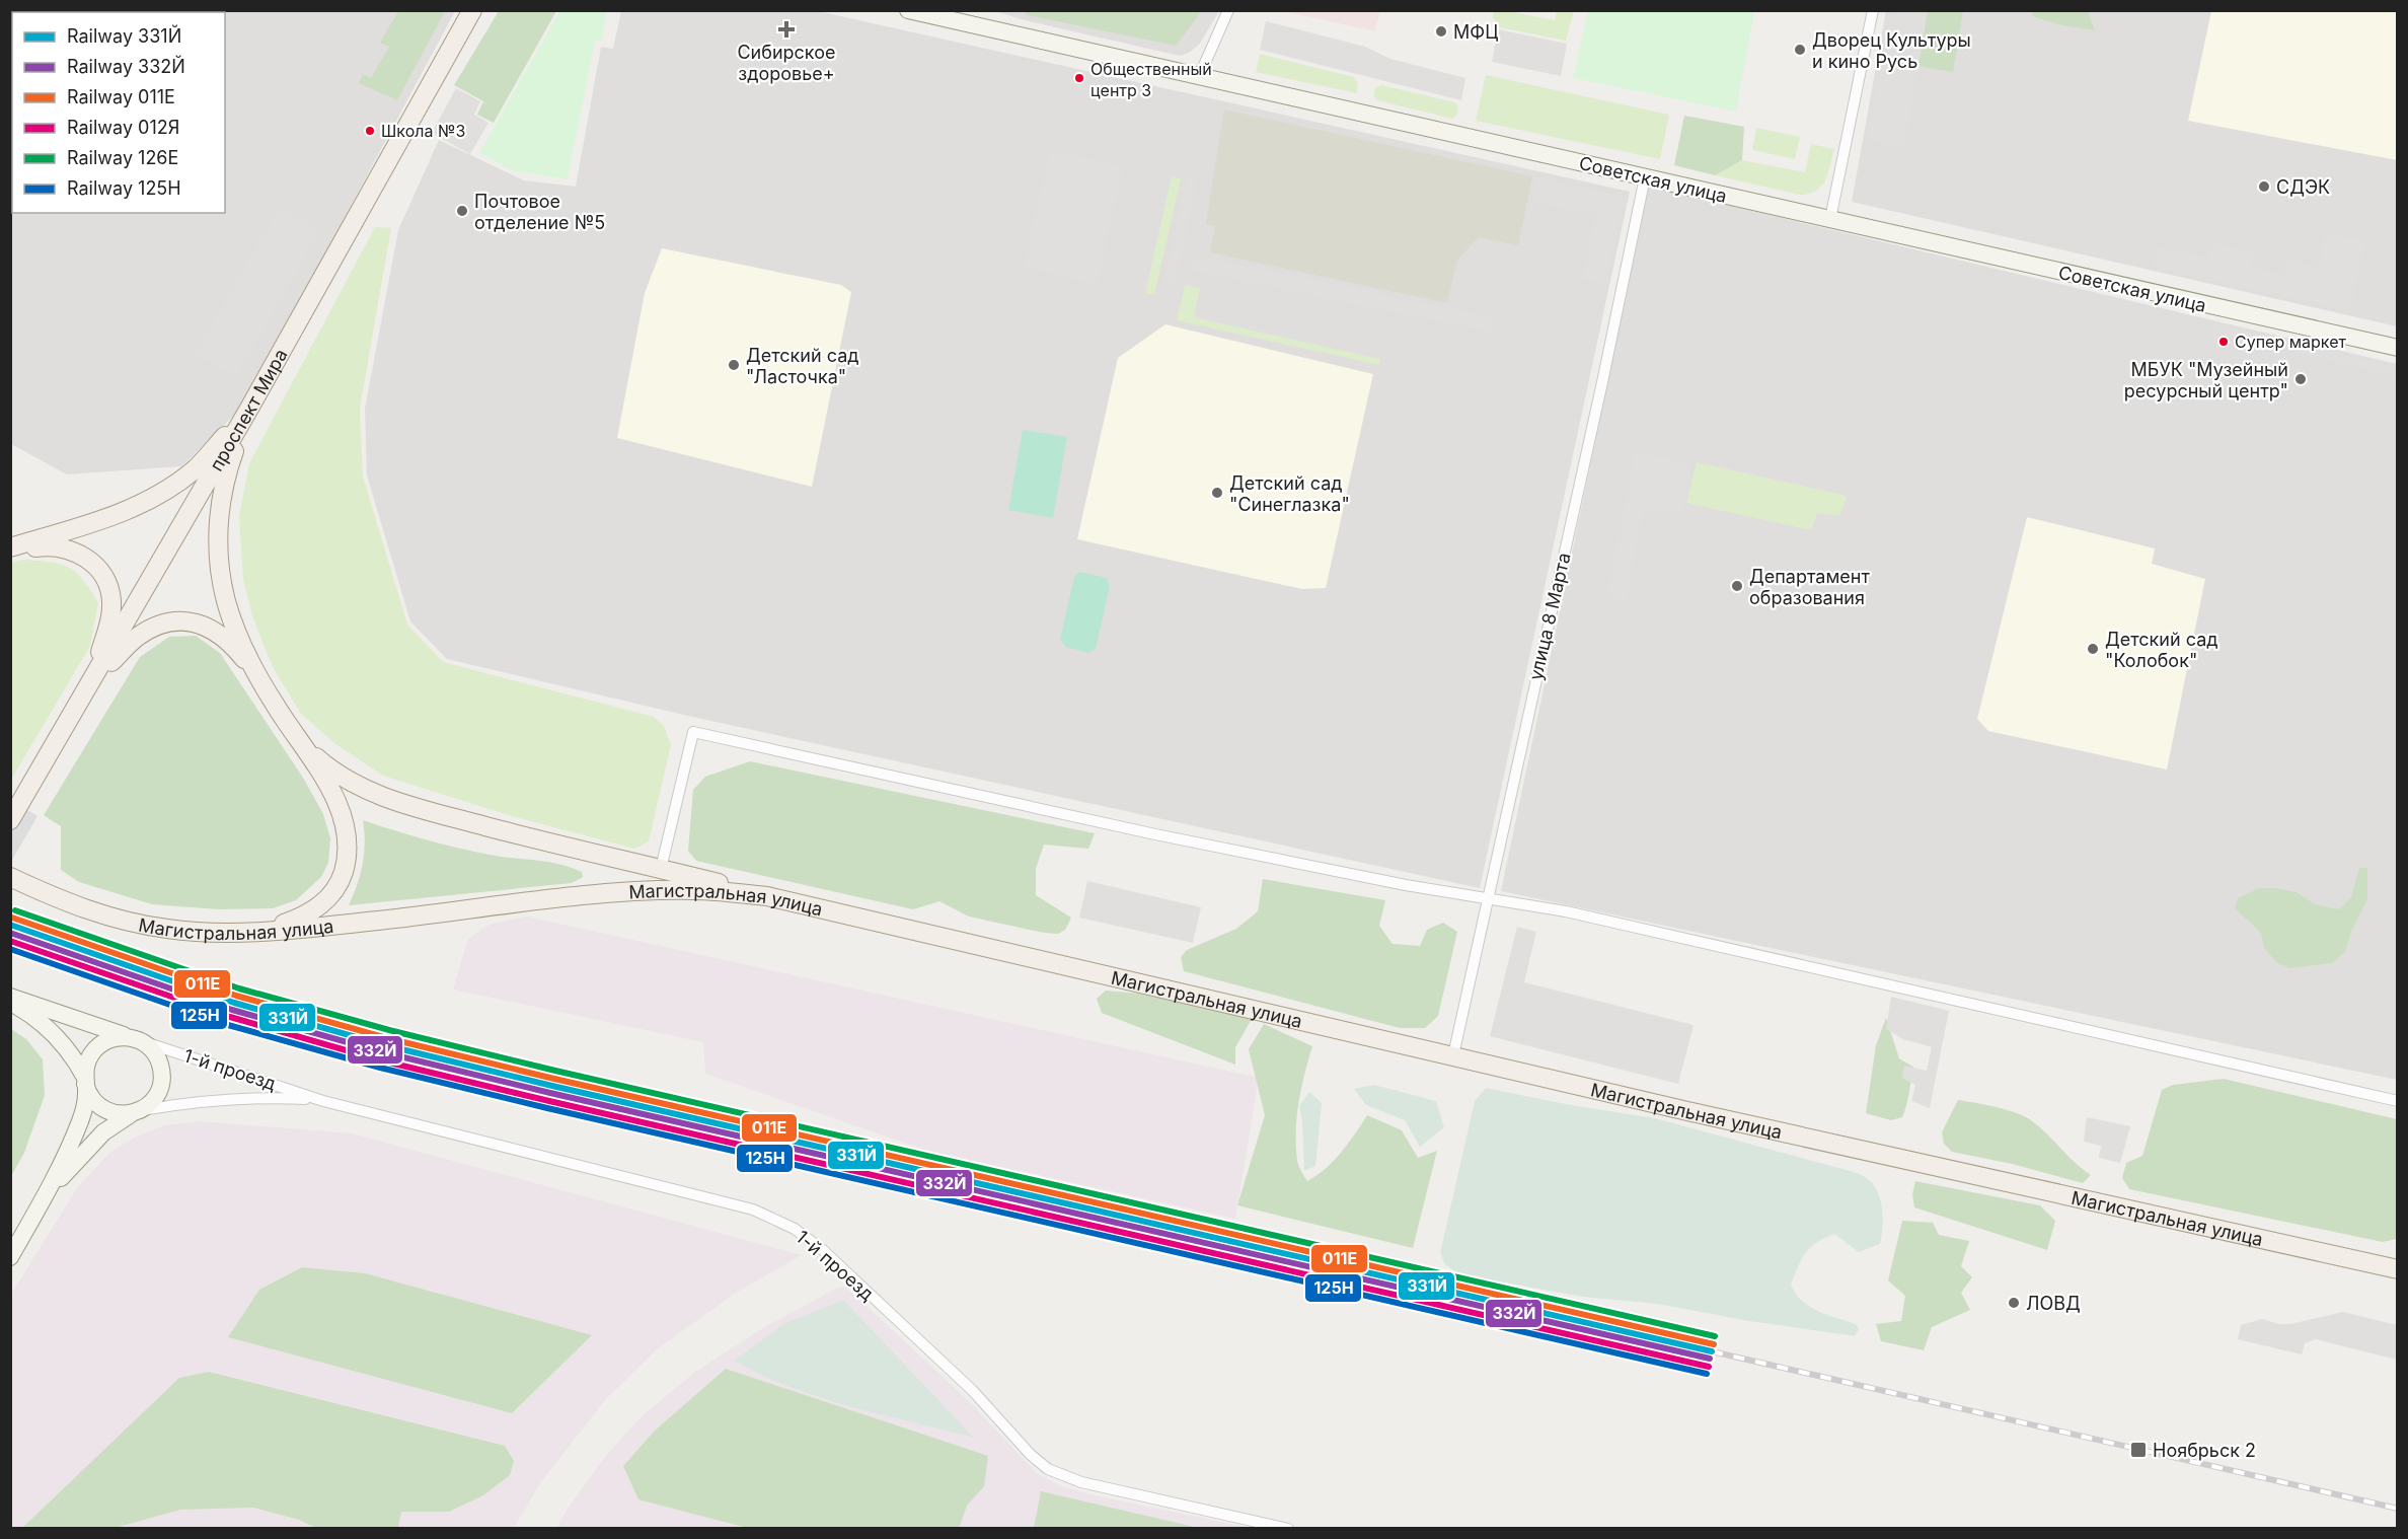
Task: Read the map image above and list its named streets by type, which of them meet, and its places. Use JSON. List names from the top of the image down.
{
  "streets": {
    "main road": ["Советская улица", "проспект Мира", "Магистральная улица"],
    "street": ["улица 8 Марта", "1-й проезд"]
  },
  "crossings": [
    ["Советская улица", "улица 8 Марта"],
    ["улица 8 Марта", "Магистральная улица"]
  ],
  "places": {
    "health": ["Сибирское здоровье+"],
    "other": [
      "МФЦ",
      "Дворец Культуры и кино Русь",
      "Общественный центр 3",
      "Школа №3",
      "СДЭК",
      "Почтовое отделение №5",
      "Супер маркет",
      "Детский сад \"Ласточка\"",
      "МБУК \"Музейный ресурсный центр\"",
      "Детский сад \"Синеглазка\"",
      "Департамент образования",
      "Детский сад \"Колобок\"",
      "ЛОВД"
    ],
    "transit": ["Ноябрьск 2"]
  },
  "lines": [
    "rail line 126Е",
    "rail line 011Е",
    "rail line 331Й",
    "rail line 332Й",
    "rail line 012Я",
    "rail line 125Н"
  ],
  "legend": [
    "Railway 331Й",
    "Railway 332Й",
    "Railway 011Е",
    "Railway 012Я",
    "Railway 126Е",
    "Railway 125Н"
  ]
}
